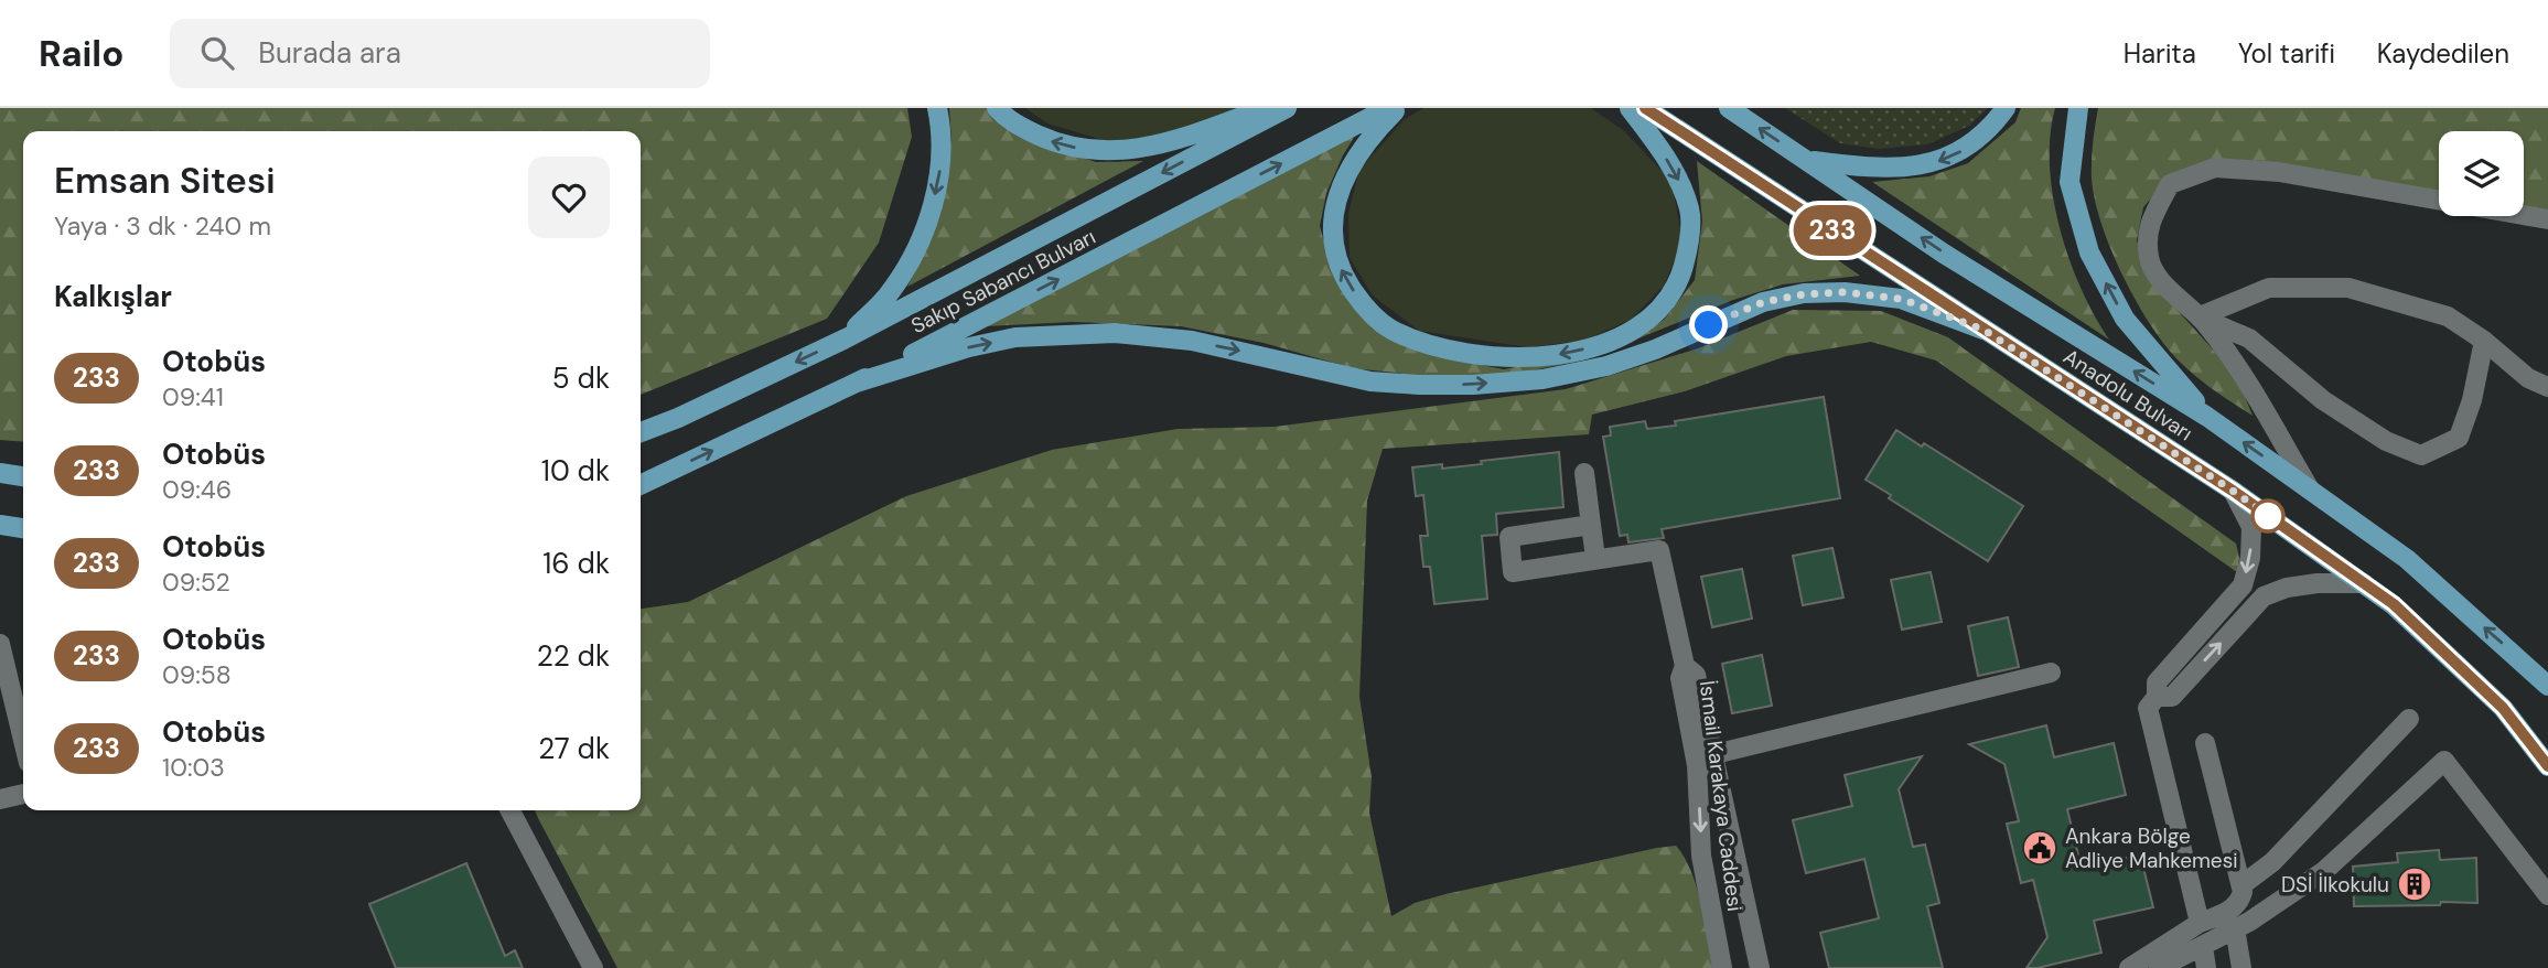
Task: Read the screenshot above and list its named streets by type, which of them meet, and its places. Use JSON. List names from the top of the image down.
{
  "streets": {
    "main road": ["Sakıp Sabancı Bulvarı", "Anadolu Bulvarı"],
    "street": ["İsmail Karakaya Caddesi"]
  },
  "places": {
    "public building": ["Ankara Bölge Adliye Mahkemesi"],
    "building": ["DSİ İlkokulu"]
  },
  "lines": ["bus line 233"],
  "page": {
    "header": "Railo",
    "search": "Burada ara",
    "nav": ["Harita", "Yol tarifi", "Kaydedilen"],
    "on_map": "233",
    "heading": [
      ["Emsan Sitesi", "Yaya · 3 dk · 240 m"],
      "Kalkışlar"
    ],
    "list": [
      {
        "mark": "233",
        "name": "Otobüs",
        "note": "09:41",
        "value": "5 dk"
      },
      {
        "mark": "233",
        "name": "Otobüs",
        "note": "09:46",
        "value": "10 dk"
      },
      {
        "mark": "233",
        "name": "Otobüs",
        "note": "09:52",
        "value": "16 dk"
      },
      {
        "mark": "233",
        "name": "Otobüs",
        "note": "09:58",
        "value": "22 dk"
      },
      {
        "mark": "233",
        "name": "Otobüs",
        "note": "10:03",
        "value": "27 dk"
      }
    ]
  }
}
